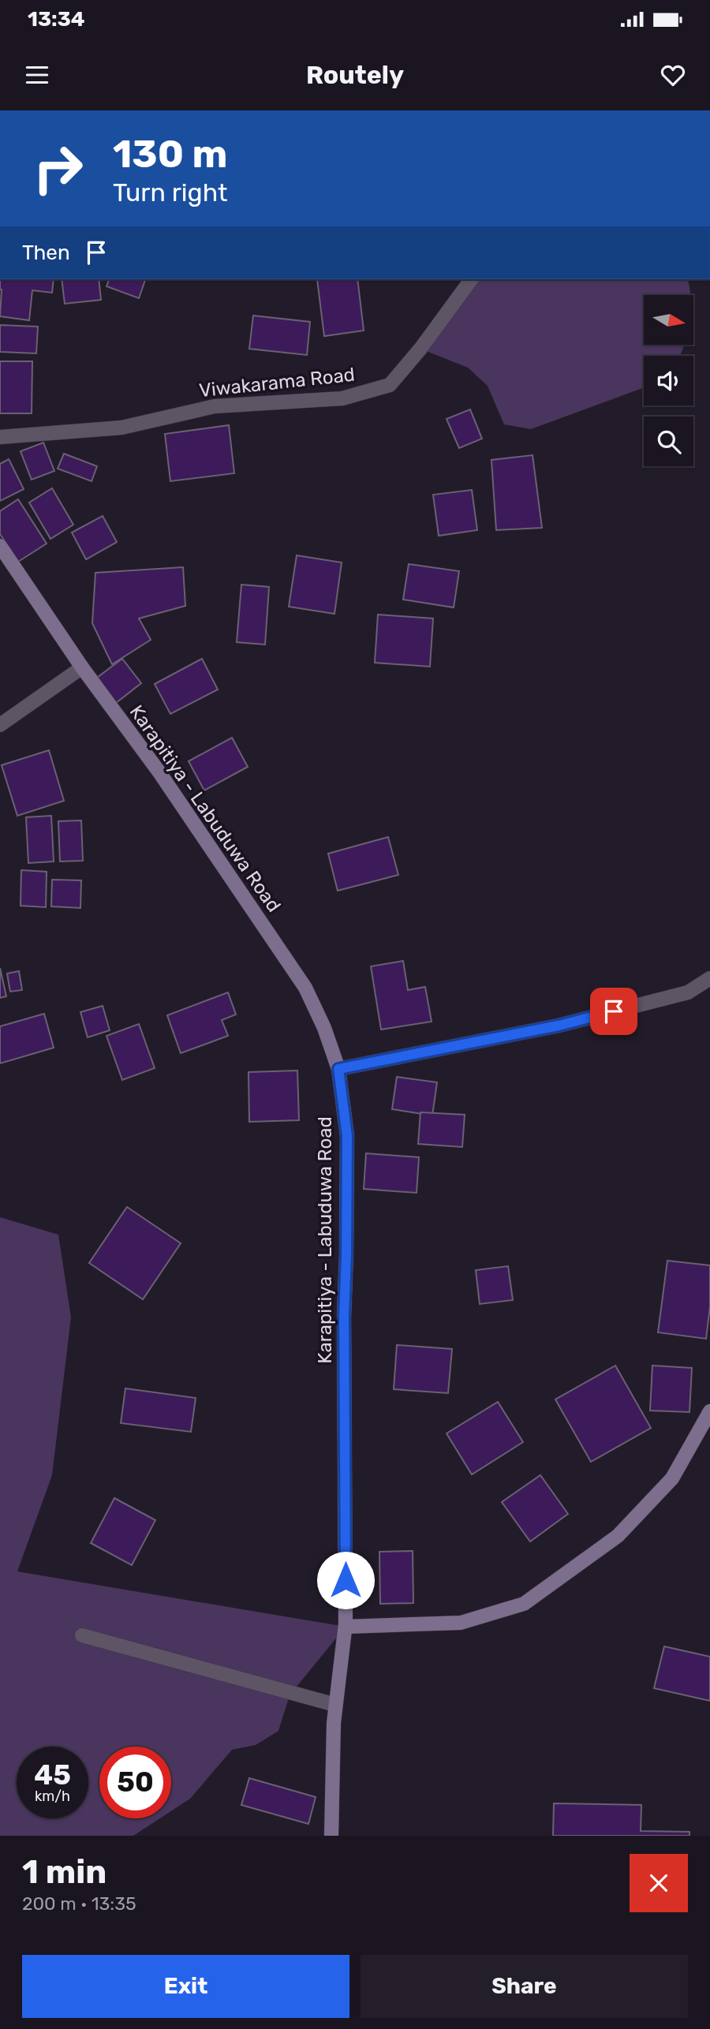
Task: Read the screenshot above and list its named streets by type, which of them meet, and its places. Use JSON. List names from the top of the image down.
{
  "streets": {
    "main road": ["Karapitiya - Labuduwa Road"],
    "street": ["Viwakarama Road"]
  },
  "north": "right",
  "page": {
    "status": "13:34",
    "header": "Routely",
    "turn": ["130 m", "Turn right"],
    "then": "Then",
    "speed": "45 km/h",
    "limit": "50",
    "heading": ["1 min", "200 m · 13:35"],
    "buttons": ["Exit", "Share"]
  }
}
